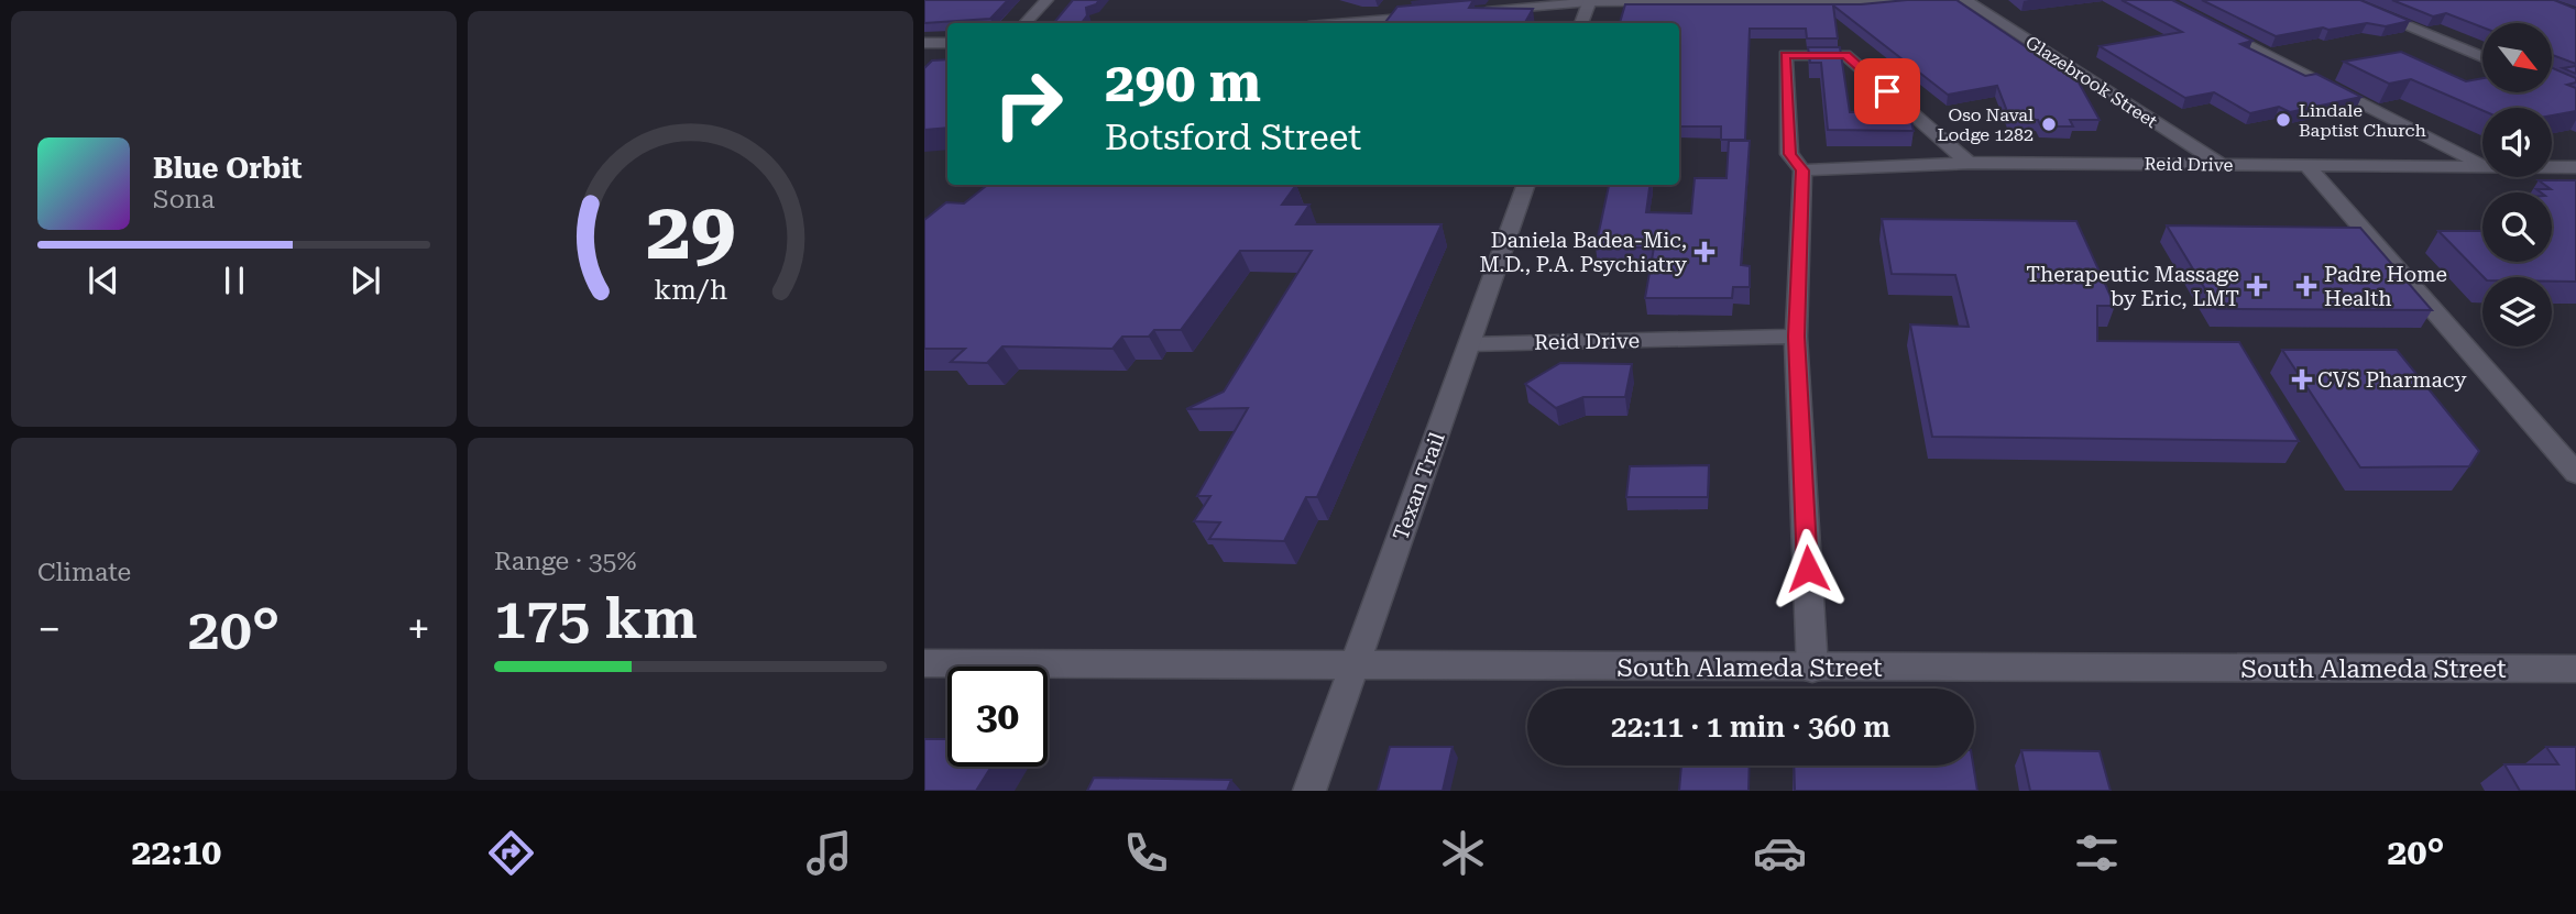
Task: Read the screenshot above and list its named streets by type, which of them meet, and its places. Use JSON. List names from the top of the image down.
{
  "streets": {
    "street": [
      "Glazebrook Street",
      "Reid Drive",
      "Texan Trail",
      "South Alameda Street"
    ]
  },
  "crossings": [
    ["Glazebrook Street", "Reid Drive"],
    ["Reid Drive", "Texan Trail"],
    ["Texan Trail", "South Alameda Street"]
  ],
  "places": {
    "other": ["Lindale Baptist Church", "Oso Naval Lodge 1282"],
    "health": [
      "Daniela Badea-Mic, M.D., P.A. Psychiatry",
      "Therapeutic Massage by Eric, LMT",
      "Padre Home Health",
      "CVS Pharmacy"
    ]
  },
  "north": "bottom right",
  "page": {
    "turn": ["290 m", "Botsford Street"],
    "song": ["Blue Orbit", "Sona"],
    "tile": [
      "Climate",
      ["Range · 35%", "175 km"]
    ],
    "heat": ["−", "20°", "+"],
    "limit": "30",
    "trip": "22:11 · 1 min · 360 m",
    "tabs": ["22:10", "20°"],
    "gauge": ["29", "km/h"]
  }
}
